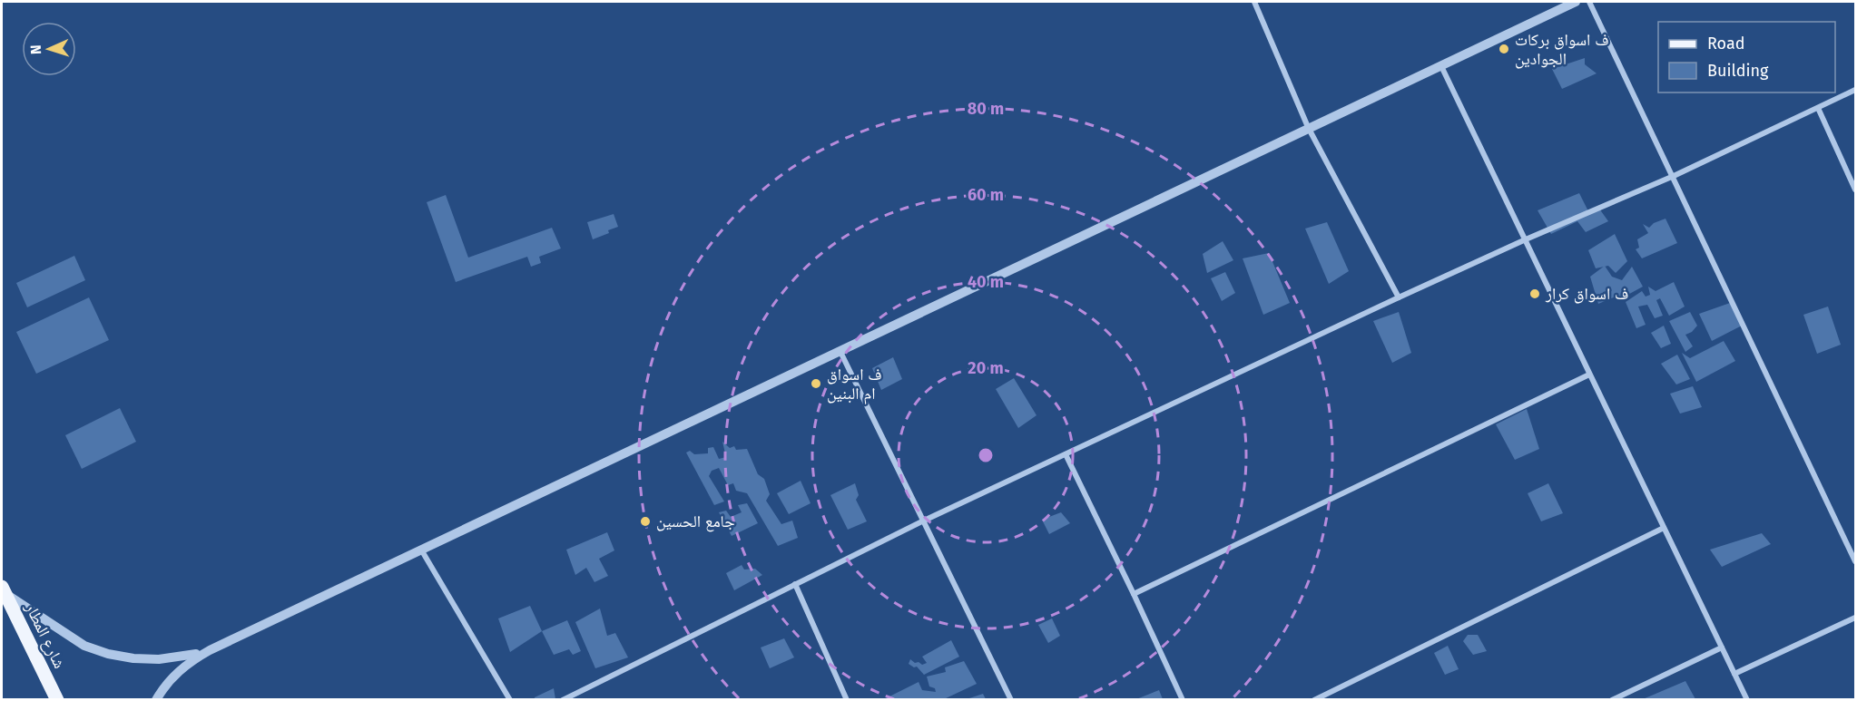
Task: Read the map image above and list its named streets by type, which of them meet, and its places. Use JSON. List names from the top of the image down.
{
  "streets": {
    "main road": ["شارع المطار"]
  },
  "places": [
    "ف اسواق بركات الجوادين",
    "ف اسواق كرار",
    "ف اسواق ام البنين",
    "جامع الحسين"
  ],
  "legend": ["Road", "Building"],
  "north": "left",
  "rings": [
    "80 m",
    "60 m",
    "40 m",
    "20 m"
  ]
}
